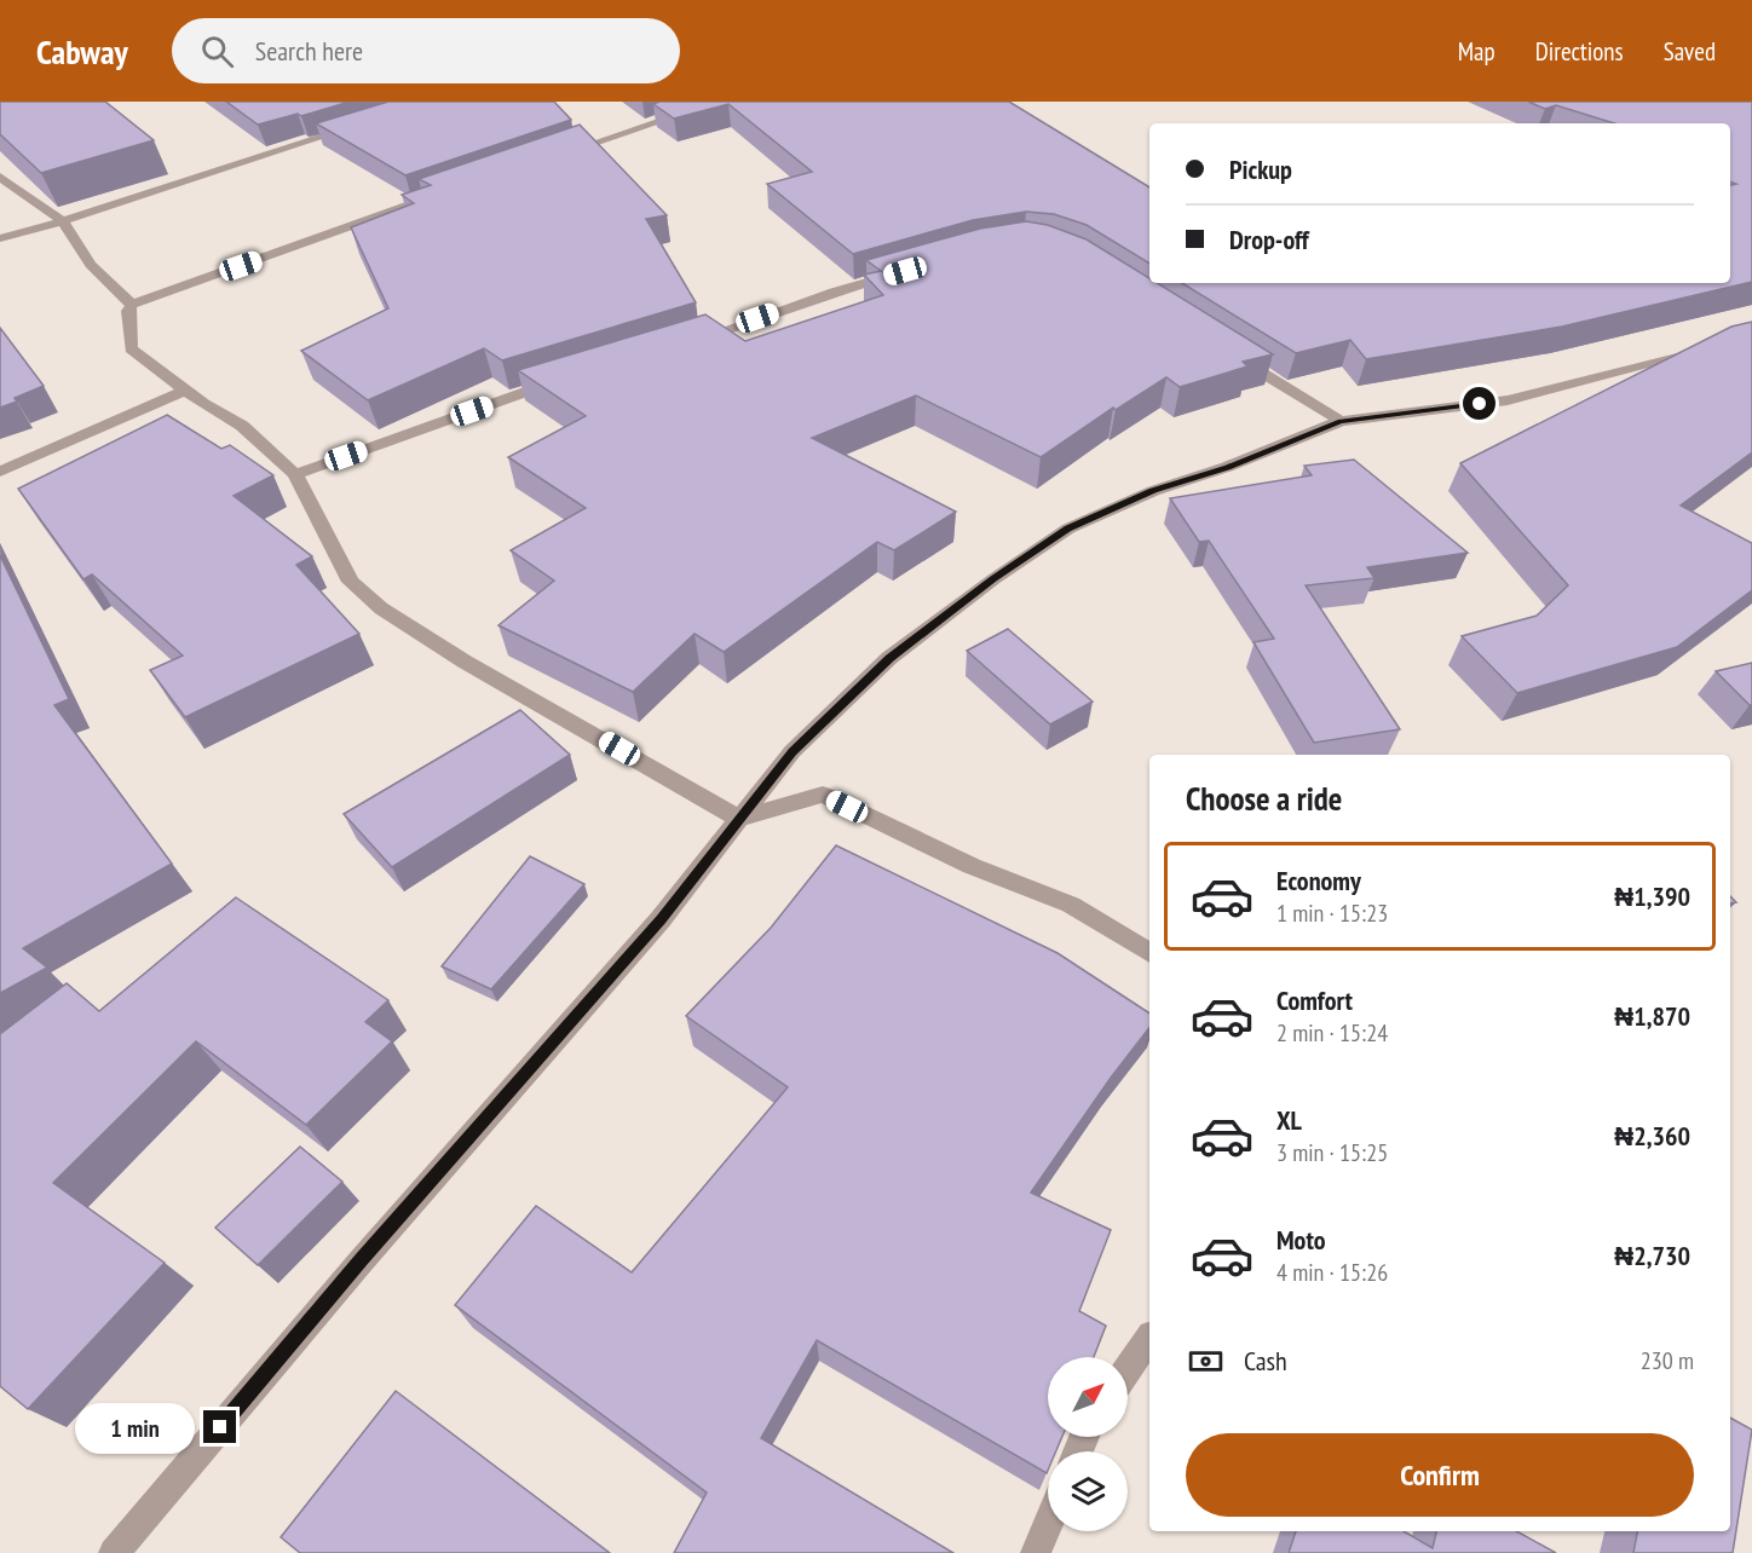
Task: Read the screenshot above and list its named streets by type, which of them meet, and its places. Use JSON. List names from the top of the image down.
{
  "north": "top right",
  "page": {
    "header": "Cabway",
    "search": "Search here",
    "nav": ["Map", "Directions", "Saved"],
    "banner": ["Pickup", "Drop-off"],
    "heading": "Choose a ride",
    "list": [
      {
        "name": "Economy",
        "note": "1 min · 15:23",
        "value": "₦1,390"
      },
      {
        "name": "Comfort",
        "note": "2 min · 15:24",
        "value": "₦1,870"
      },
      {
        "name": "XL",
        "note": "3 min · 15:25",
        "value": "₦2,360"
      },
      {
        "name": "Moto",
        "note": "4 min · 15:26",
        "value": "₦2,730"
      }
    ],
    "pay": ["Cash", "230 m"],
    "bubble": "1 min",
    "buttons": "Confirm"
  }
}
